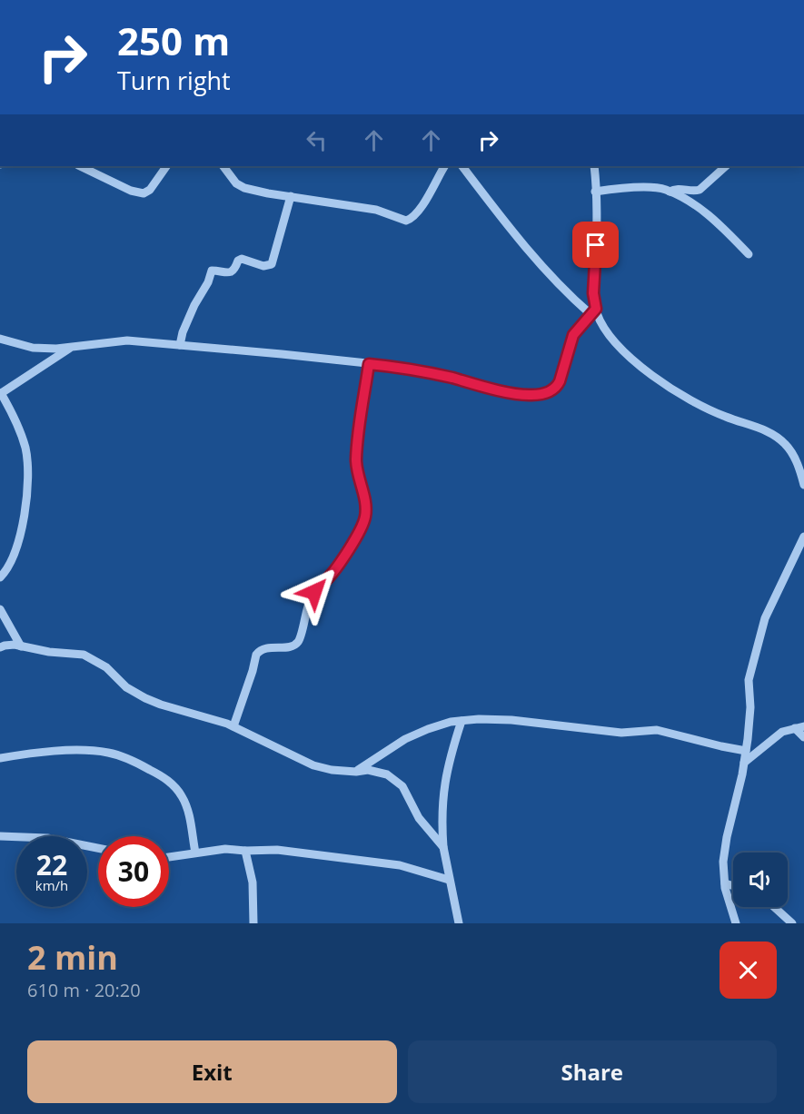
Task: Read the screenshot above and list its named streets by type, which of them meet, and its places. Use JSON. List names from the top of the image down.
{
  "page": {
    "turn": ["250 m", "Turn right"],
    "speed": "22 km/h",
    "limit": "30",
    "heading": ["2 min", "610 m · 20:20"],
    "buttons": ["Exit", "Share"]
  }
}
